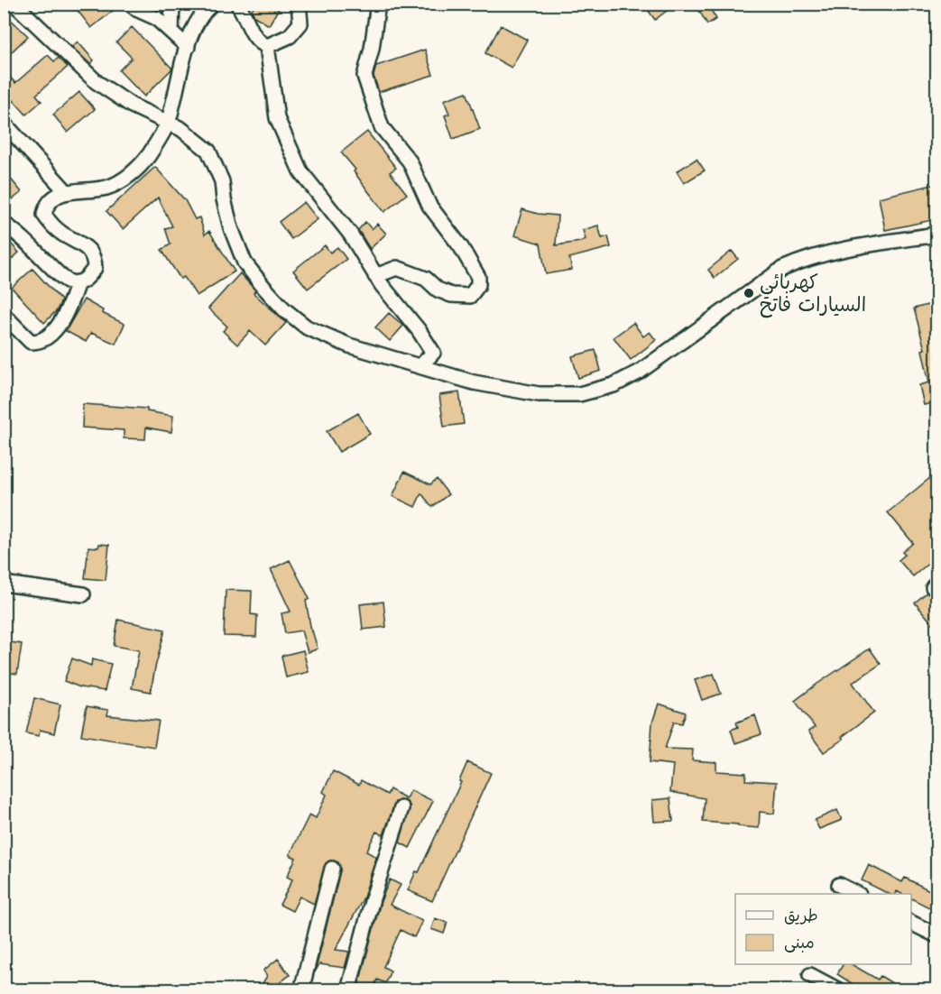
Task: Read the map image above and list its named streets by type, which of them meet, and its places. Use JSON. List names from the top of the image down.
{
  "places": ["كهربائي السيارات فاتح"],
  "legend": ["طريق", "مبنى"]
}
